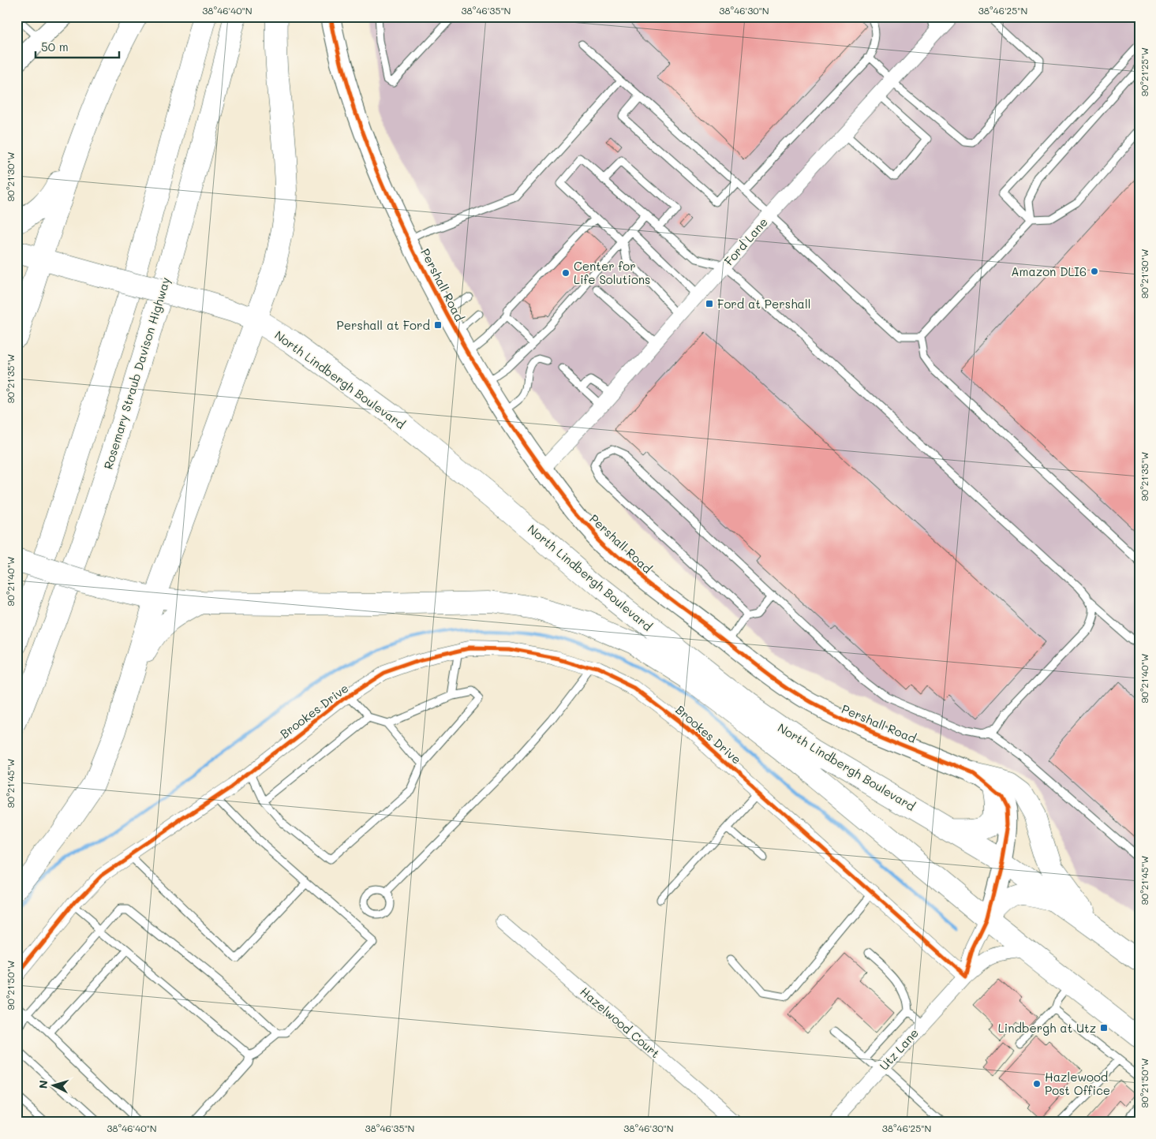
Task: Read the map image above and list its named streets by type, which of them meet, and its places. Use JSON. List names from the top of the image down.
{
  "streets": {
    "main road": ["Rosemary Straub Davison Highway", "North Lindbergh Boulevard"],
    "street": [
      "Ford Lane",
      "Pershall Road",
      "Brookes Drive",
      "Hazelwood Court",
      "Utz Lane"
    ]
  },
  "crossings": [
    ["Ford Lane", "Pershall Road"],
    ["Pershall Road", "North Lindbergh Boulevard"],
    ["Pershall Road", "Utz Lane"],
    ["North Lindbergh Boulevard", "Utz Lane"],
    ["Brookes Drive", "Utz Lane"]
  ],
  "places": {
    "other": ["Amazon DLI6", "Center for Life Solutions", "Hazlewood Post Office"],
    "transit": ["Ford at Pershall", "Pershall at Ford", "Lindbergh at Utz"]
  },
  "scale_bar": "50 m",
  "north": "left",
  "coordinates": [
    "38°46'40\"N",
    "38°46'35\"N",
    "38°46'30\"N",
    "38°46'25\"N",
    "90°21'25\"W",
    "90°21'30\"W",
    "90°21'35\"W",
    "90°21'40\"W",
    "90°21'45\"W",
    "90°21'50\"W"
  ]
}
